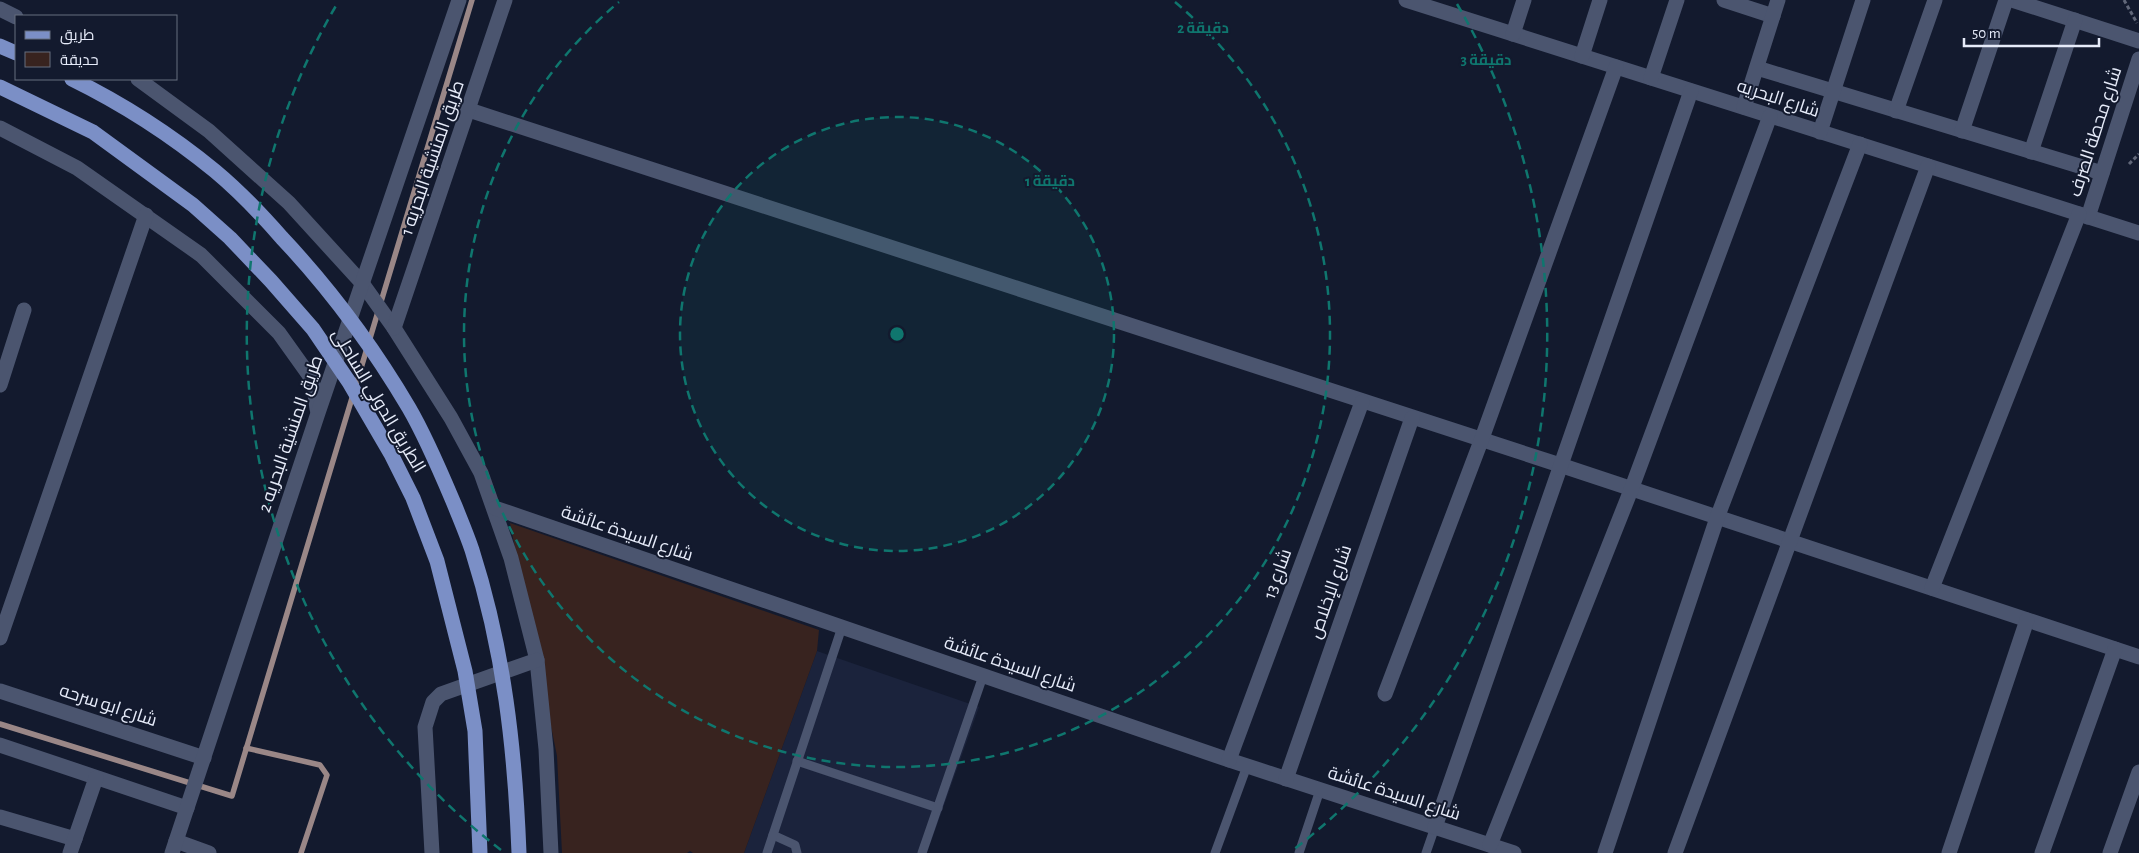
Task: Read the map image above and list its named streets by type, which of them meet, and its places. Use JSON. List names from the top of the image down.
{
  "streets": {
    "main road": ["الطريق الدولي الساحلى"],
    "street": [
      "شارع البحريه",
      "شارع محطة الصرف",
      "طريق المنشية البحريه 1",
      "طريق المنشية البحريه 2",
      "شارع السيدة عائشة",
      "شارع 13",
      "شارع الإخلاص",
      "شارع ابو سرحه"
    ]
  },
  "crossings": [
    ["شارع البحريه", "شارع محطة الصرف"],
    ["طريق المنشية البحريه 2", "شارع ابو سرحه"],
    ["شارع السيدة عائشة", "شارع 13"],
    ["شارع السيدة عائشة", "شارع الإخلاص"]
  ],
  "legend": ["طريق", "حديقة"],
  "scale_bar": "50 m",
  "rings": ["2 دقيقة", "3 دقيقة", "1 دقيقة"]
}
